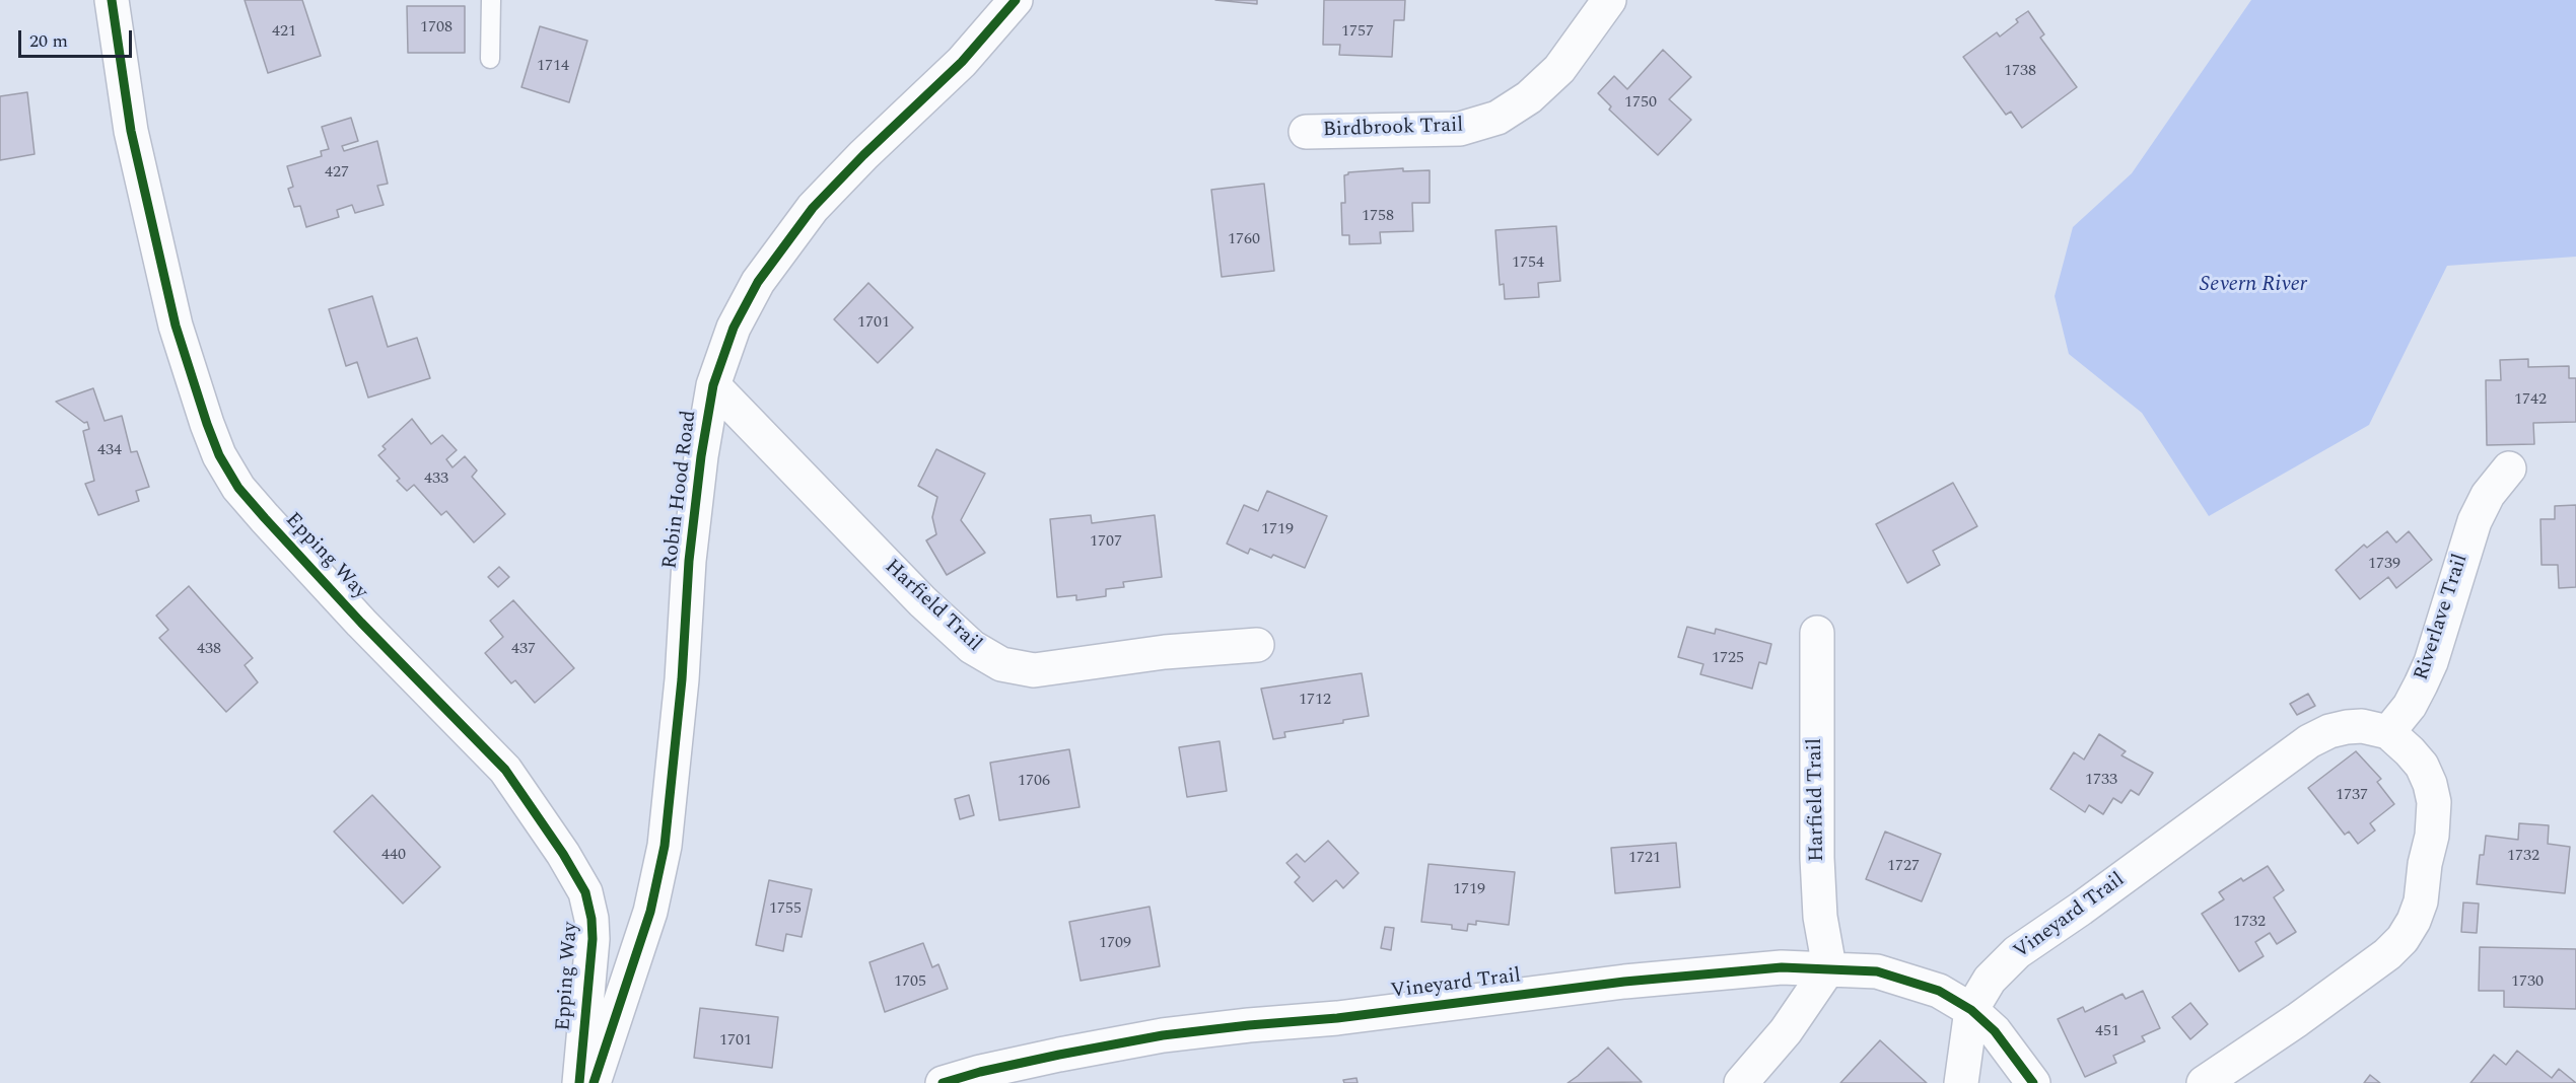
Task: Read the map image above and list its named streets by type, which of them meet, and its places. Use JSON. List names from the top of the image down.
{
  "streets": {
    "street": [
      "Birdbrook Trail",
      "Robin Hood Road",
      "Epping Way",
      "Harfield Trail",
      "Riverlave Trail",
      "Vineyard Trail"
    ]
  },
  "crossings": [
    ["Robin Hood Road", "Harfield Trail"],
    ["Harfield Trail", "Vineyard Trail"],
    ["Riverlave Trail", "Vineyard Trail"]
  ],
  "water": ["Severn River"],
  "house_numbers": [
    "1708",
    "421",
    "1757",
    "1714",
    "1738",
    "1750",
    "427",
    "1758",
    "1760",
    "1754",
    "1701",
    "1742",
    "434",
    "433",
    "1719",
    "1707",
    "1739",
    "438",
    "437",
    "1725",
    "1712",
    "1733",
    "1706",
    "1737",
    "440",
    "1732",
    "1721",
    "1727",
    "1719",
    "1755",
    "1732",
    "1709",
    "1705",
    "1730",
    "451",
    "1701"
  ],
  "scale_bar": "20 m"
}
